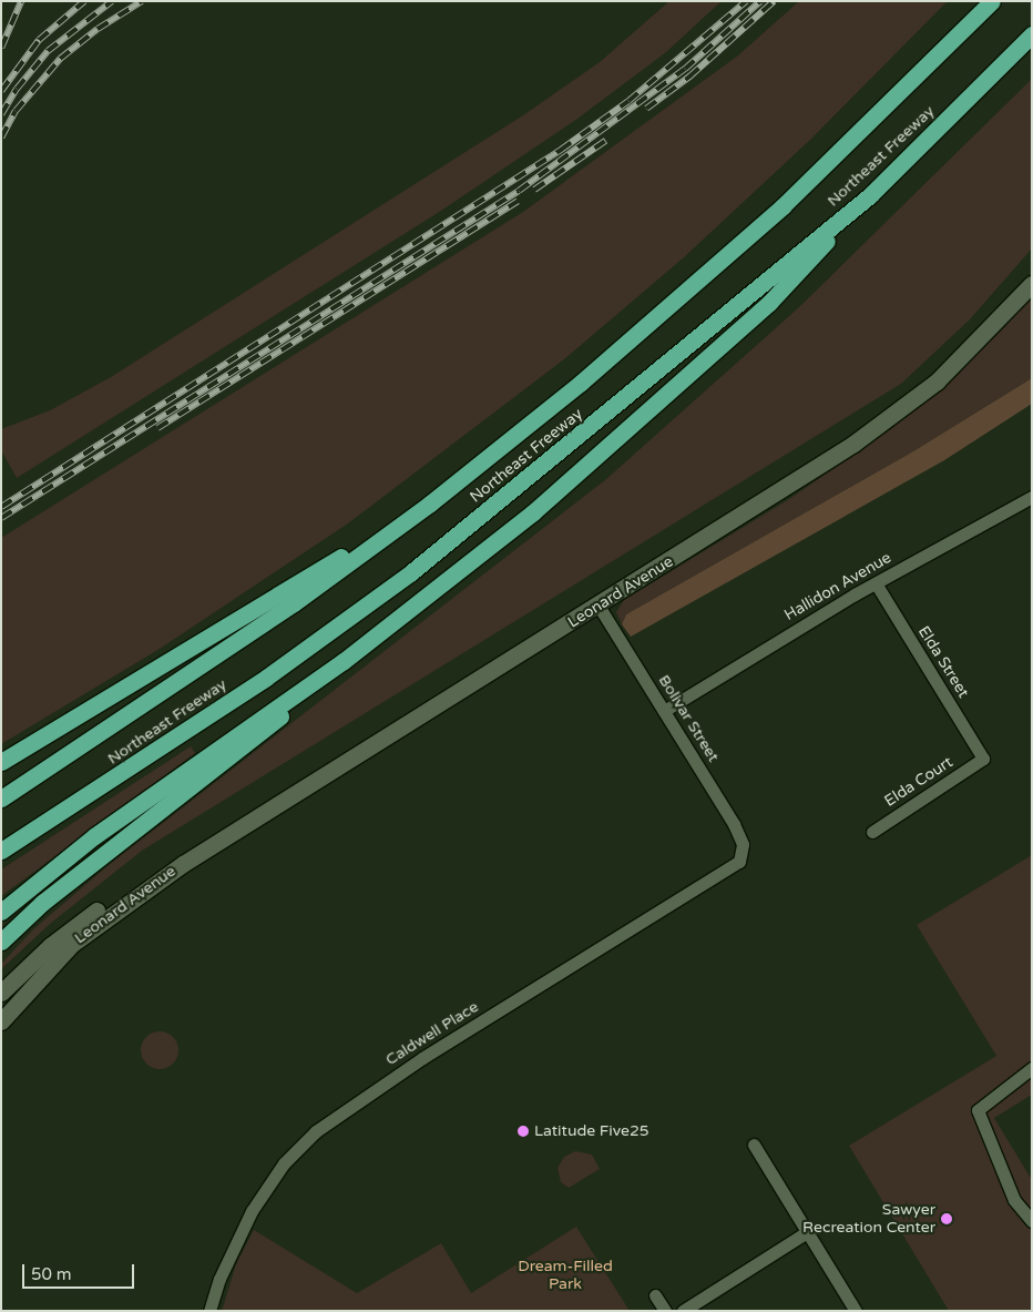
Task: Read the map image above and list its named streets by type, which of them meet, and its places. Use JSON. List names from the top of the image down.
{
  "streets": {
    "highway": ["Northeast Freeway"],
    "street": [
      "Hallidon Avenue",
      "Leonard Avenue",
      "Elda Street",
      "Bolivar Street",
      "Elda Court",
      "Caldwell Place"
    ]
  },
  "crossings": [
    ["Hallidon Avenue", "Elda Street"],
    ["Hallidon Avenue", "Bolivar Street"],
    ["Leonard Avenue", "Bolivar Street"],
    ["Elda Street", "Elda Court"],
    ["Bolivar Street", "Caldwell Place"]
  ],
  "parks": ["Dream-Filled Park"],
  "places": ["Latitude Five25", "Sawyer Recreation Center"],
  "scale_bar": "50 m"
}
